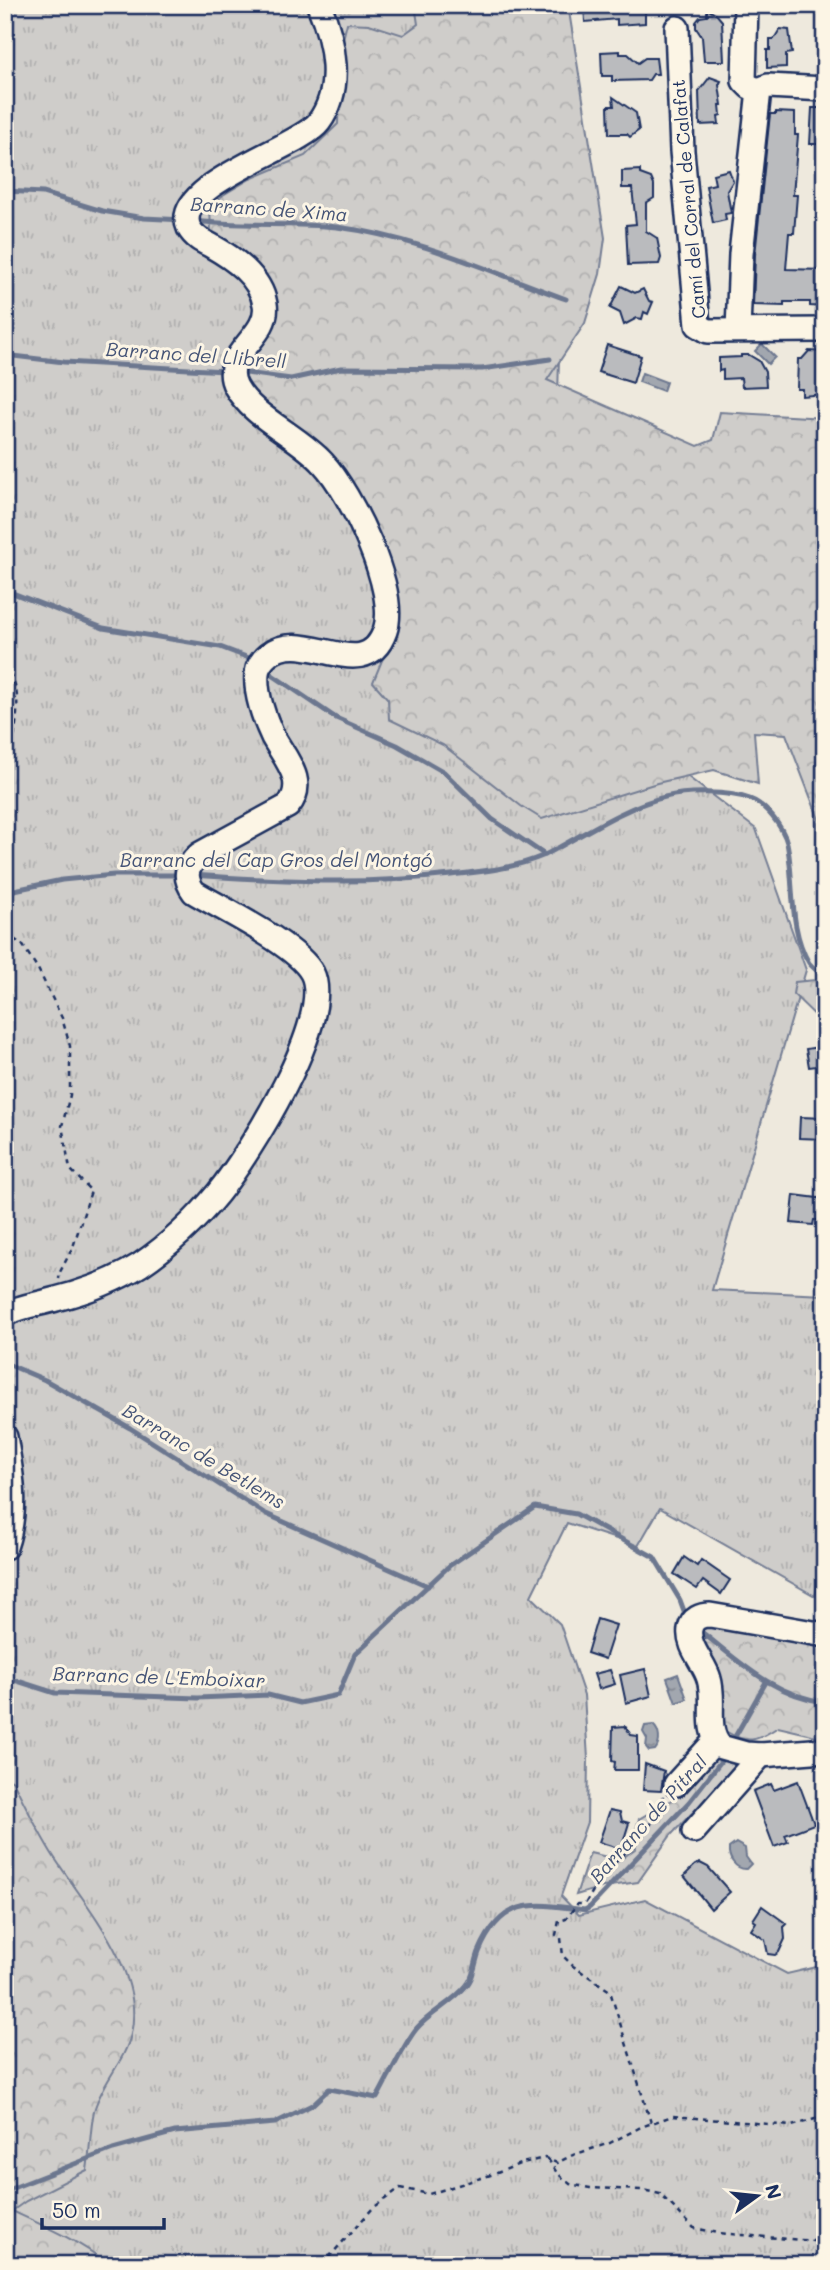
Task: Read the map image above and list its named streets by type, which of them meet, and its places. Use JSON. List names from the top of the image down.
{
  "streets": {
    "street": ["Camí del Corral de Calafat"]
  },
  "water": [
    "Barranc de Xima",
    "Barranc del Llibrell",
    "Barranc del Cap Gros del Montgó",
    "Barranc de Betlems",
    "Barranc de L'Emboixar",
    "Barranc de Pitral"
  ],
  "scale_bar": "50 m",
  "north": "right"
}
